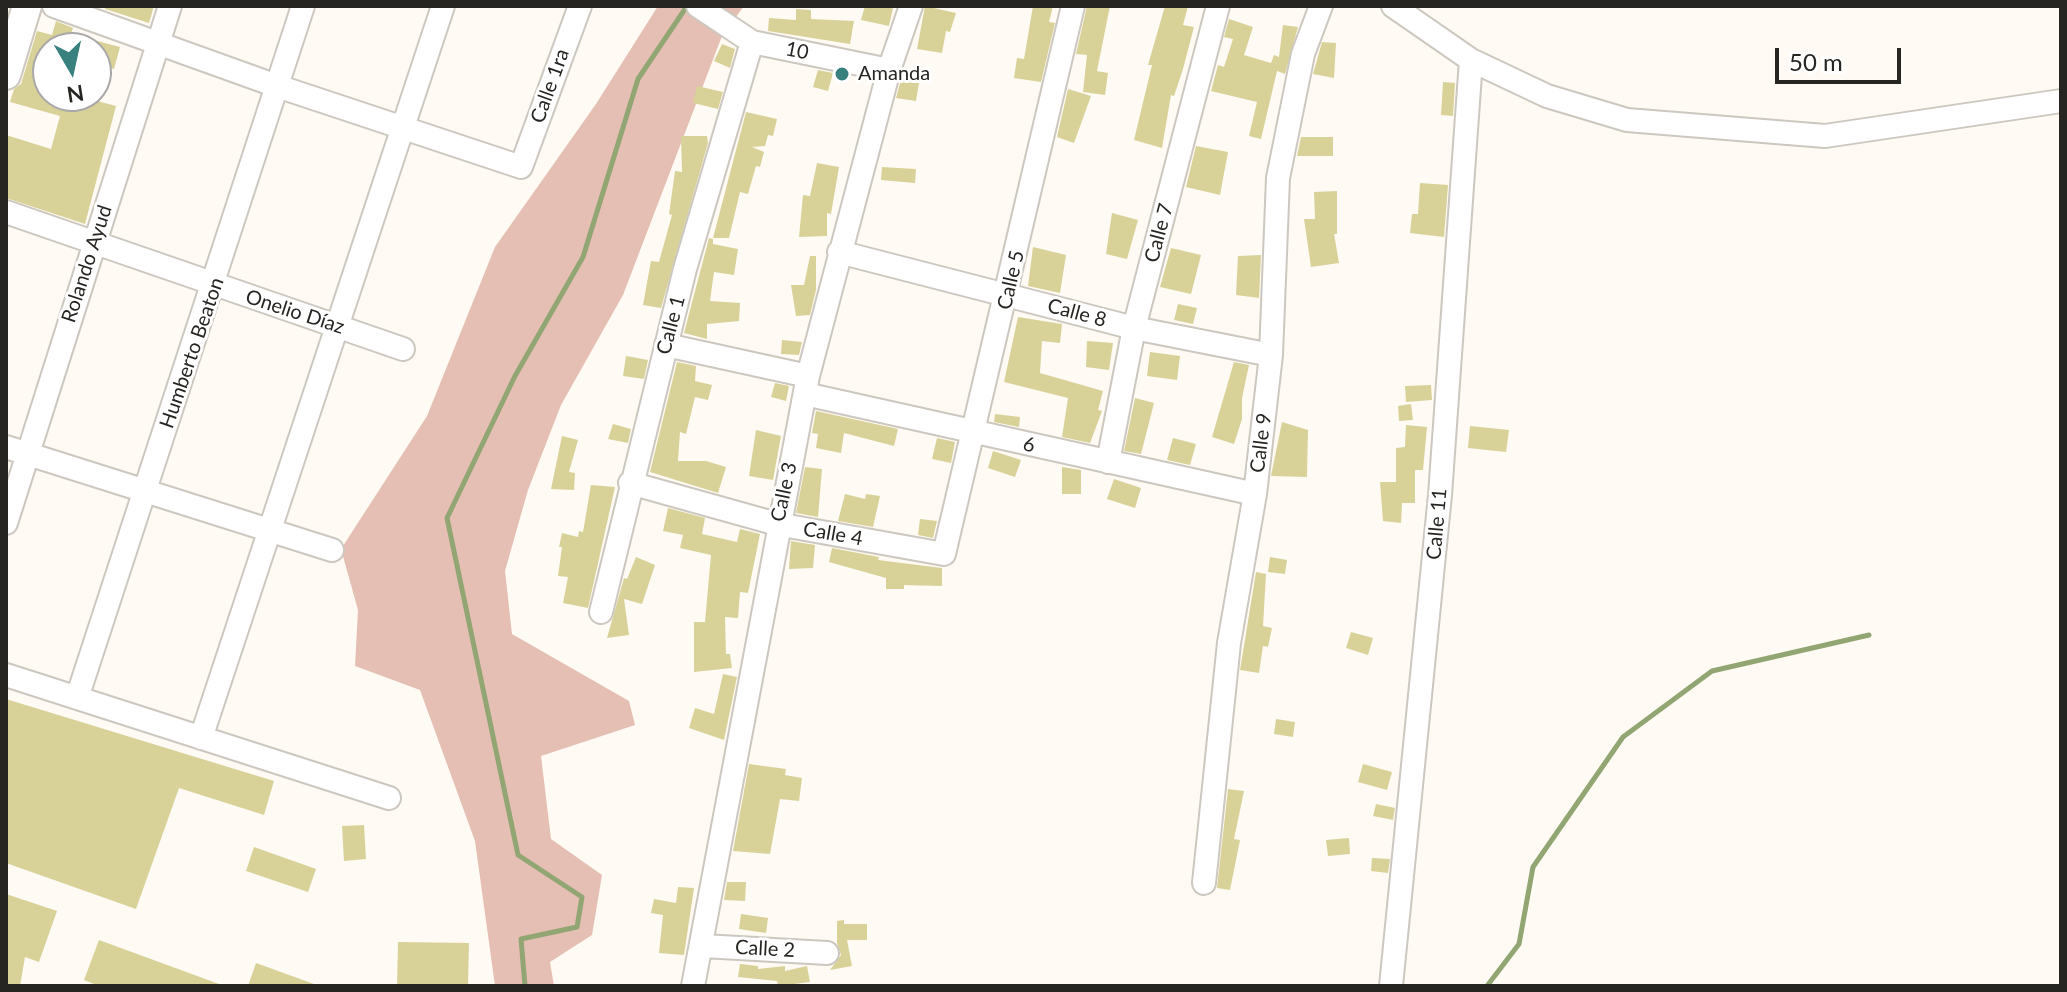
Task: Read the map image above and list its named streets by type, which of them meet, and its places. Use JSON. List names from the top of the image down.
{
  "streets": {
    "street": [
      "10",
      "Calle 1ra",
      "Calle 7",
      "Rolando Ayud",
      "Calle 5",
      "Onelio Díaz",
      "Calle 8",
      "Calle 1",
      "Humberto Beaton",
      "Calle 9",
      "6",
      "Calle 3",
      "Calle 11",
      "Calle 4",
      "Calle 2"
    ]
  },
  "crossings": [
    ["10", "Calle 1"],
    ["10", "Calle 3"],
    ["Calle 7", "Calle 8"],
    ["Calle 7", "6"],
    ["Rolando Ayud", "Onelio Díaz"],
    ["Calle 5", "Calle 8"],
    ["Calle 5", "6"],
    ["Calle 5", "Calle 4"],
    ["Onelio Díaz", "Humberto Beaton"],
    ["Calle 8", "Calle 9"],
    ["Calle 8", "Calle 3"],
    ["Calle 1", "6"],
    ["Calle 1", "Calle 4"],
    ["Calle 9", "6"],
    ["6", "Calle 3"],
    ["Calle 3", "Calle 4"],
    ["Calle 3", "Calle 2"]
  ],
  "places": ["Amanda"],
  "scale_bar": "50 m",
  "north": "bottom"
}
